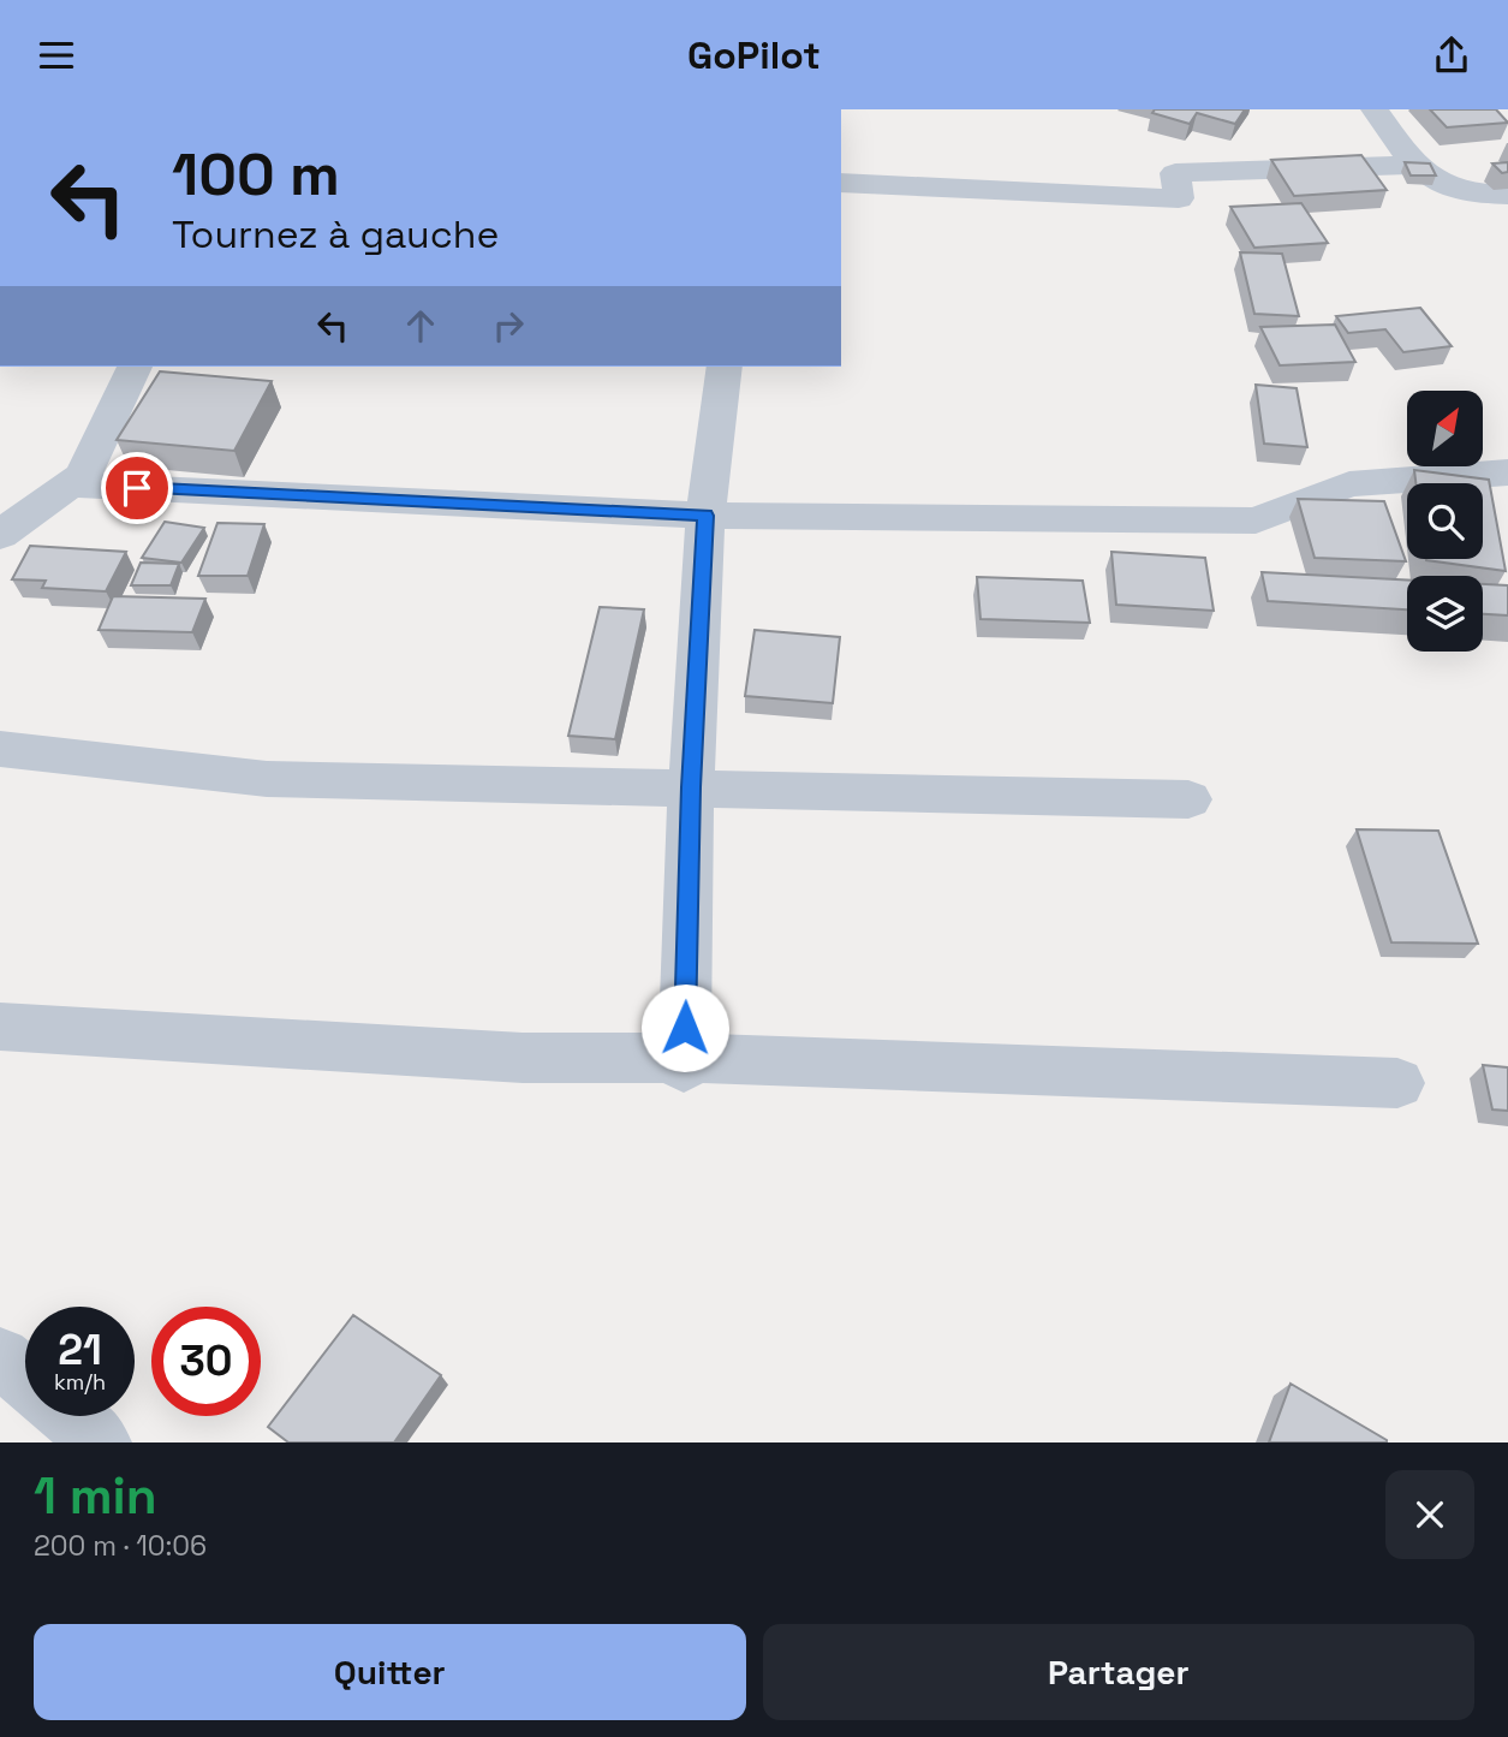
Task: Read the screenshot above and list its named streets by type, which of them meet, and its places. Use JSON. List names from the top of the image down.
{
  "north": "top right",
  "page": {
    "header": "GoPilot",
    "turn": ["100 m", "Tournez à gauche"],
    "speed": "21 km/h",
    "limit": "30",
    "heading": ["1 min", "200 m · 10:06"],
    "buttons": ["Quitter", "Partager"]
  }
}
